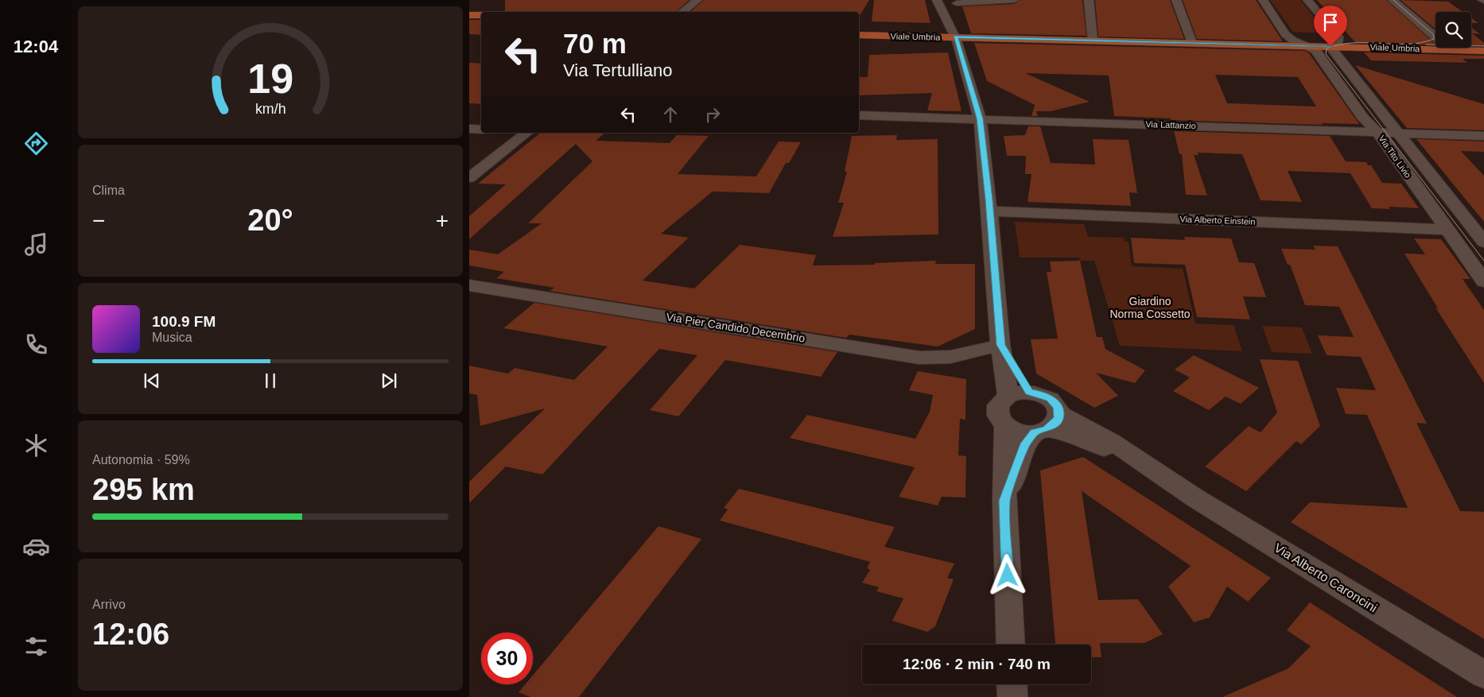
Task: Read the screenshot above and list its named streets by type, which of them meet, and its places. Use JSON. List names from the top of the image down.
{
  "streets": {
    "main road": ["Viale Umbria"],
    "street": [
      "Via Lattanzio",
      "Via Tito Livio",
      "Via Alberto Einstein",
      "Via Pier Candido Decembrio",
      "Via Alberto Caroncini"
    ]
  },
  "crossings": [
    ["Viale Umbria", "Via Tito Livio"],
    ["Via Lattanzio", "Via Tito Livio"],
    ["Via Tito Livio", "Via Alberto Einstein"]
  ],
  "parks": ["Giardino Norma Cossetto"],
  "page": {
    "tabs": "12:04",
    "turn": ["70 m", "Via Tertulliano"],
    "tile": [
      "Clima",
      ["Autonomia · 59%", "295 km"],
      ["Arrivo", "12:06"]
    ],
    "heat": ["−", "20°", "+"],
    "song": ["100.9 FM", "Musica"],
    "limit": "30",
    "trip": "12:06 · 2 min · 740 m",
    "gauge": ["19", "km/h"]
  }
}
